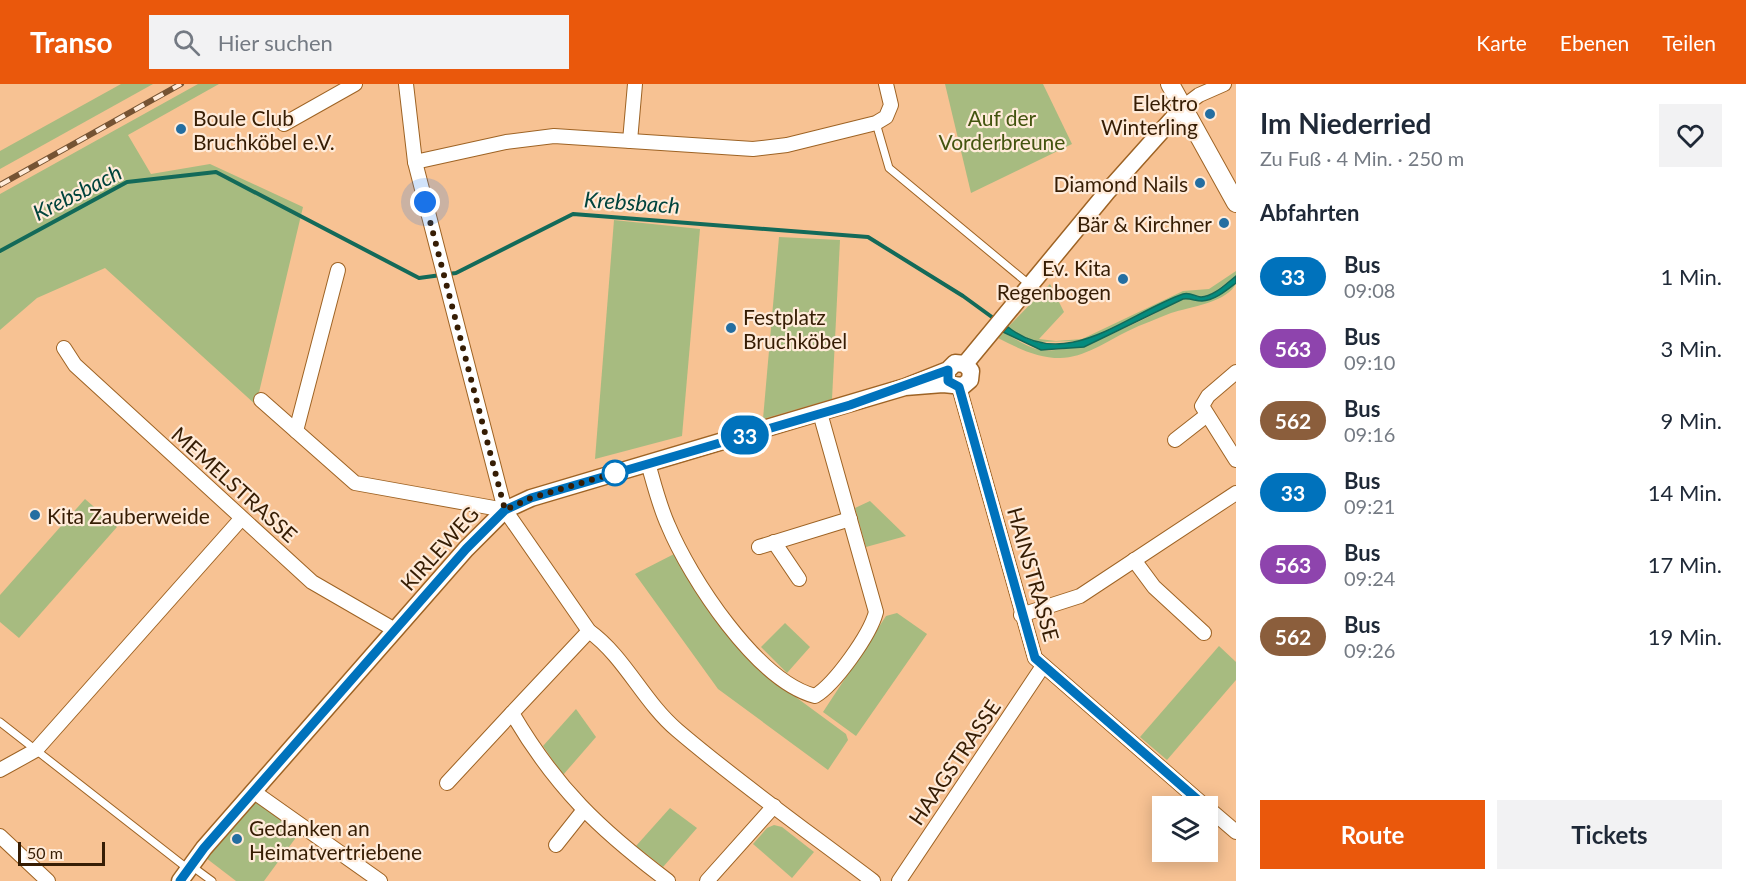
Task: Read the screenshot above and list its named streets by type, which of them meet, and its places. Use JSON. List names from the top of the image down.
{
  "streets": {
    "street": [
      "MEMELSTRASSE",
      "KIRLEWEG",
      "HAINSTRASSE",
      "HAAGSTRASSE"
    ]
  },
  "crossings": [
    ["MEMELSTRASSE", "KIRLEWEG"],
    ["KIRLEWEG", "HAINSTRASSE"],
    ["HAINSTRASSE", "HAAGSTRASSE"]
  ],
  "water": ["Krebsbach"],
  "parks": ["Auf der Vorderbreune"],
  "places": [
    "Elektro Winterling",
    "Boule Club Bruchköbel e.V.",
    "Diamond Nails",
    "Bär & Kirchner",
    "Ev. Kita Regenbogen",
    "Festplatz Bruchköbel",
    "Kita Zauberweide",
    "Gedanken an Heimatvertriebene"
  ],
  "lines": ["bus line 33"],
  "scale_bar": "50 m",
  "page": {
    "header": "Transo",
    "search": "Hier suchen",
    "nav": ["Karte", "Ebenen", "Teilen"],
    "on_map": "33",
    "heading": [
      ["Im Niederried", "Zu Fuß · 4 Min. · 250 m"],
      "Abfahrten"
    ],
    "list": [
      {
        "mark": "33",
        "name": "Bus",
        "note": "09:08",
        "value": "1 Min."
      },
      {
        "mark": "563",
        "name": "Bus",
        "note": "09:10",
        "value": "3 Min."
      },
      {
        "mark": "562",
        "name": "Bus",
        "note": "09:16",
        "value": "9 Min."
      },
      {
        "mark": "33",
        "name": "Bus",
        "note": "09:21",
        "value": "14 Min."
      },
      {
        "mark": "563",
        "name": "Bus",
        "note": "09:24",
        "value": "17 Min."
      },
      {
        "mark": "562",
        "name": "Bus",
        "note": "09:26",
        "value": "19 Min."
      }
    ],
    "buttons": ["Route", "Tickets"],
    "scale": "50 m"
  }
}
